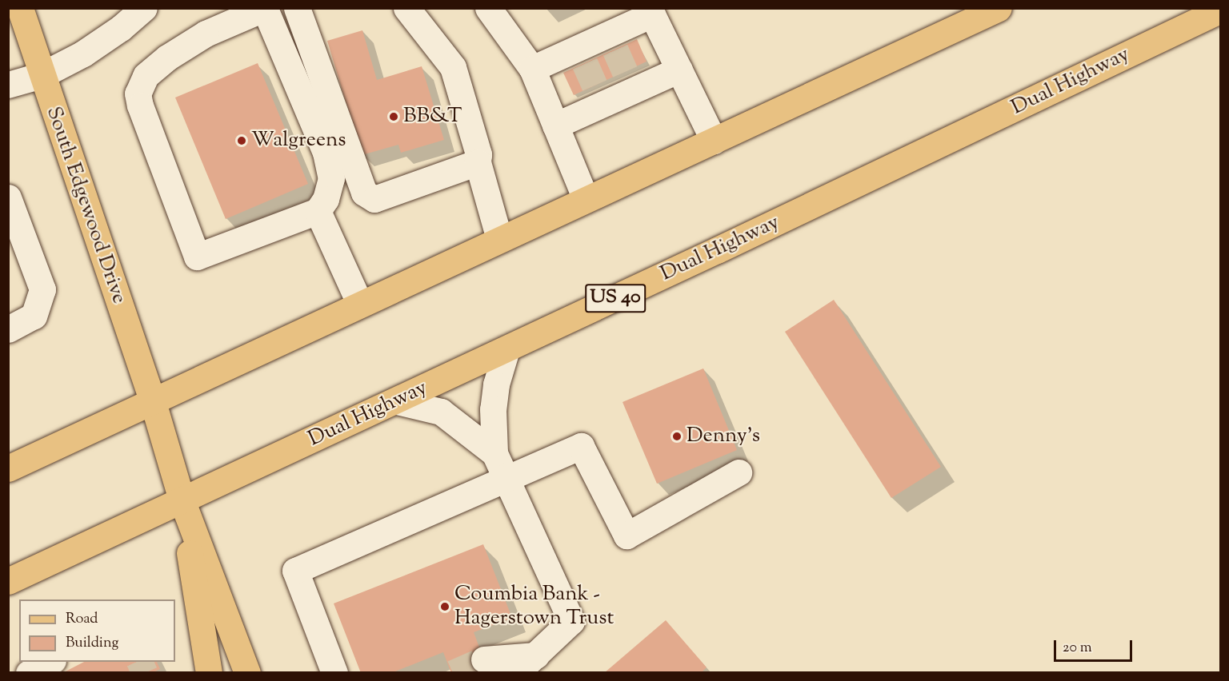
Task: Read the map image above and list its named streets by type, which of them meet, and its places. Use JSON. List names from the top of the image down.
{
  "streets": {
    "main road": ["Dual Highway", "South Edgewood Drive", "US 40"]
  },
  "crossings": [
    ["Dual Highway", "South Edgewood Drive"]
  ],
  "places": [
    "BB&T",
    "Walgreens",
    "Denny's",
    "Coumbia Bank - Hagerstown Trust"
  ],
  "legend": ["Road", "Building"],
  "scale_bar": "20 m"
}
